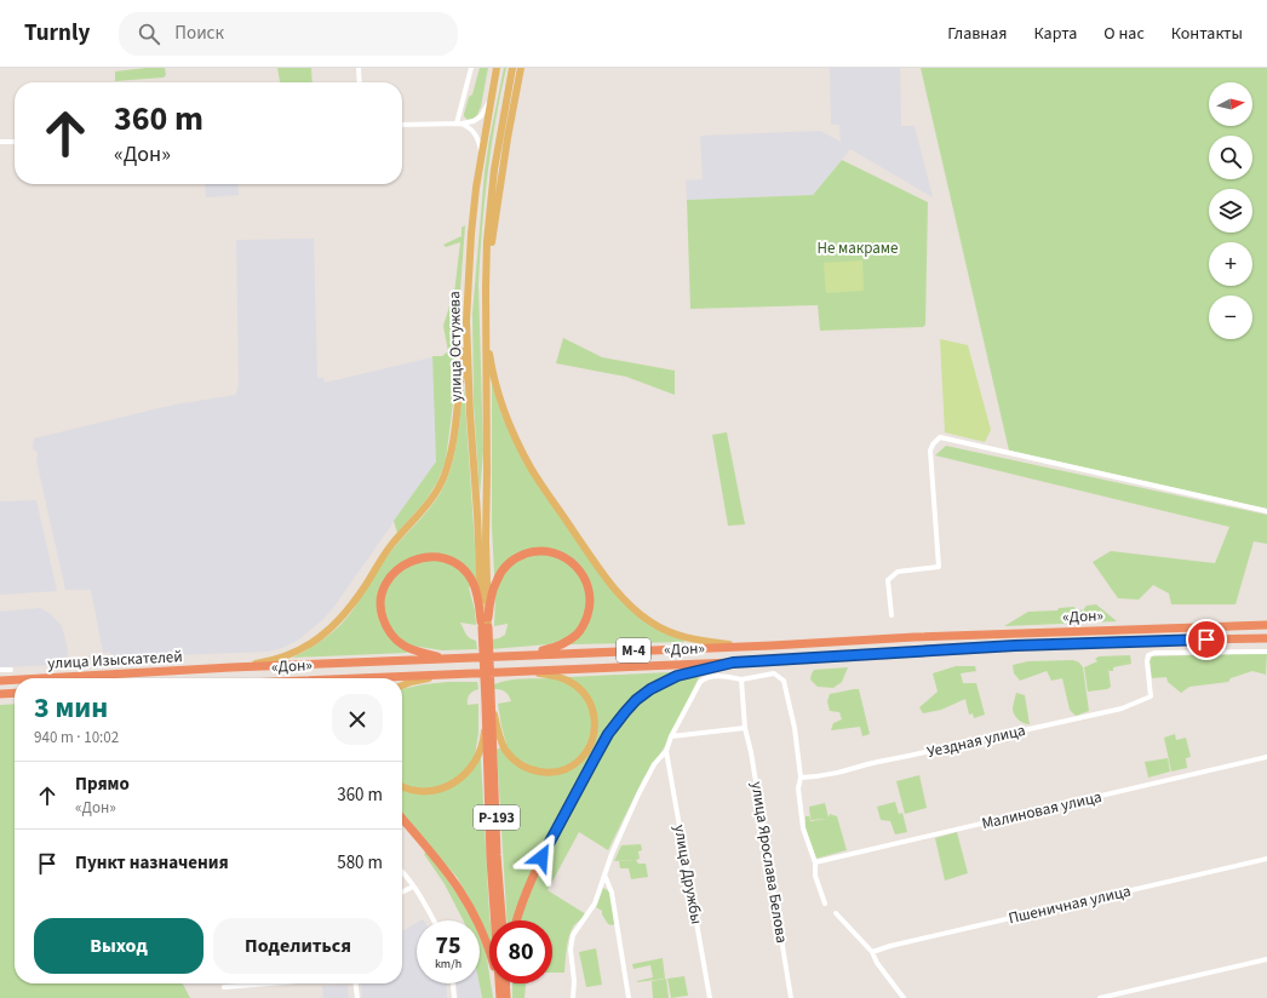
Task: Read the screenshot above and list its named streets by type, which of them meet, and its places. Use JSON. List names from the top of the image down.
{
  "streets": {
    "highway": [
      "«Дон»",
      "М-4",
      "улица Изыскателей",
      "Р-193"
    ],
    "main road": ["улица Остужева"],
    "street": [
      "Уездная улица",
      "Малиновая улица",
      "улица Ярослава Белова",
      "улица Дружбы",
      "Пшеничная улица"
    ]
  },
  "crossings": [
    ["улица Остужева", "Р-193"],
    ["«Дон»", "улица Изыскателей"]
  ],
  "parks": ["Не макраме"],
  "north": "right",
  "page": {
    "header": "Turnly",
    "search": "Поиск",
    "nav": [
      "Главная",
      "Карта",
      "О нас",
      "Контакты"
    ],
    "map_buttons": ["+", "−"],
    "turn": ["360 m", "«Дон»"],
    "heading": ["3 мин", "940 m · 10:02"],
    "list": [
      {
        "name": "Прямо",
        "note": "«Дон»",
        "value": "360 m"
      },
      {
        "name": "Пункт назначения",
        "value": "580 m"
      }
    ],
    "buttons": ["Выход", "Поделиться"],
    "speed": "75 km/h",
    "limit": "80"
  }
}
